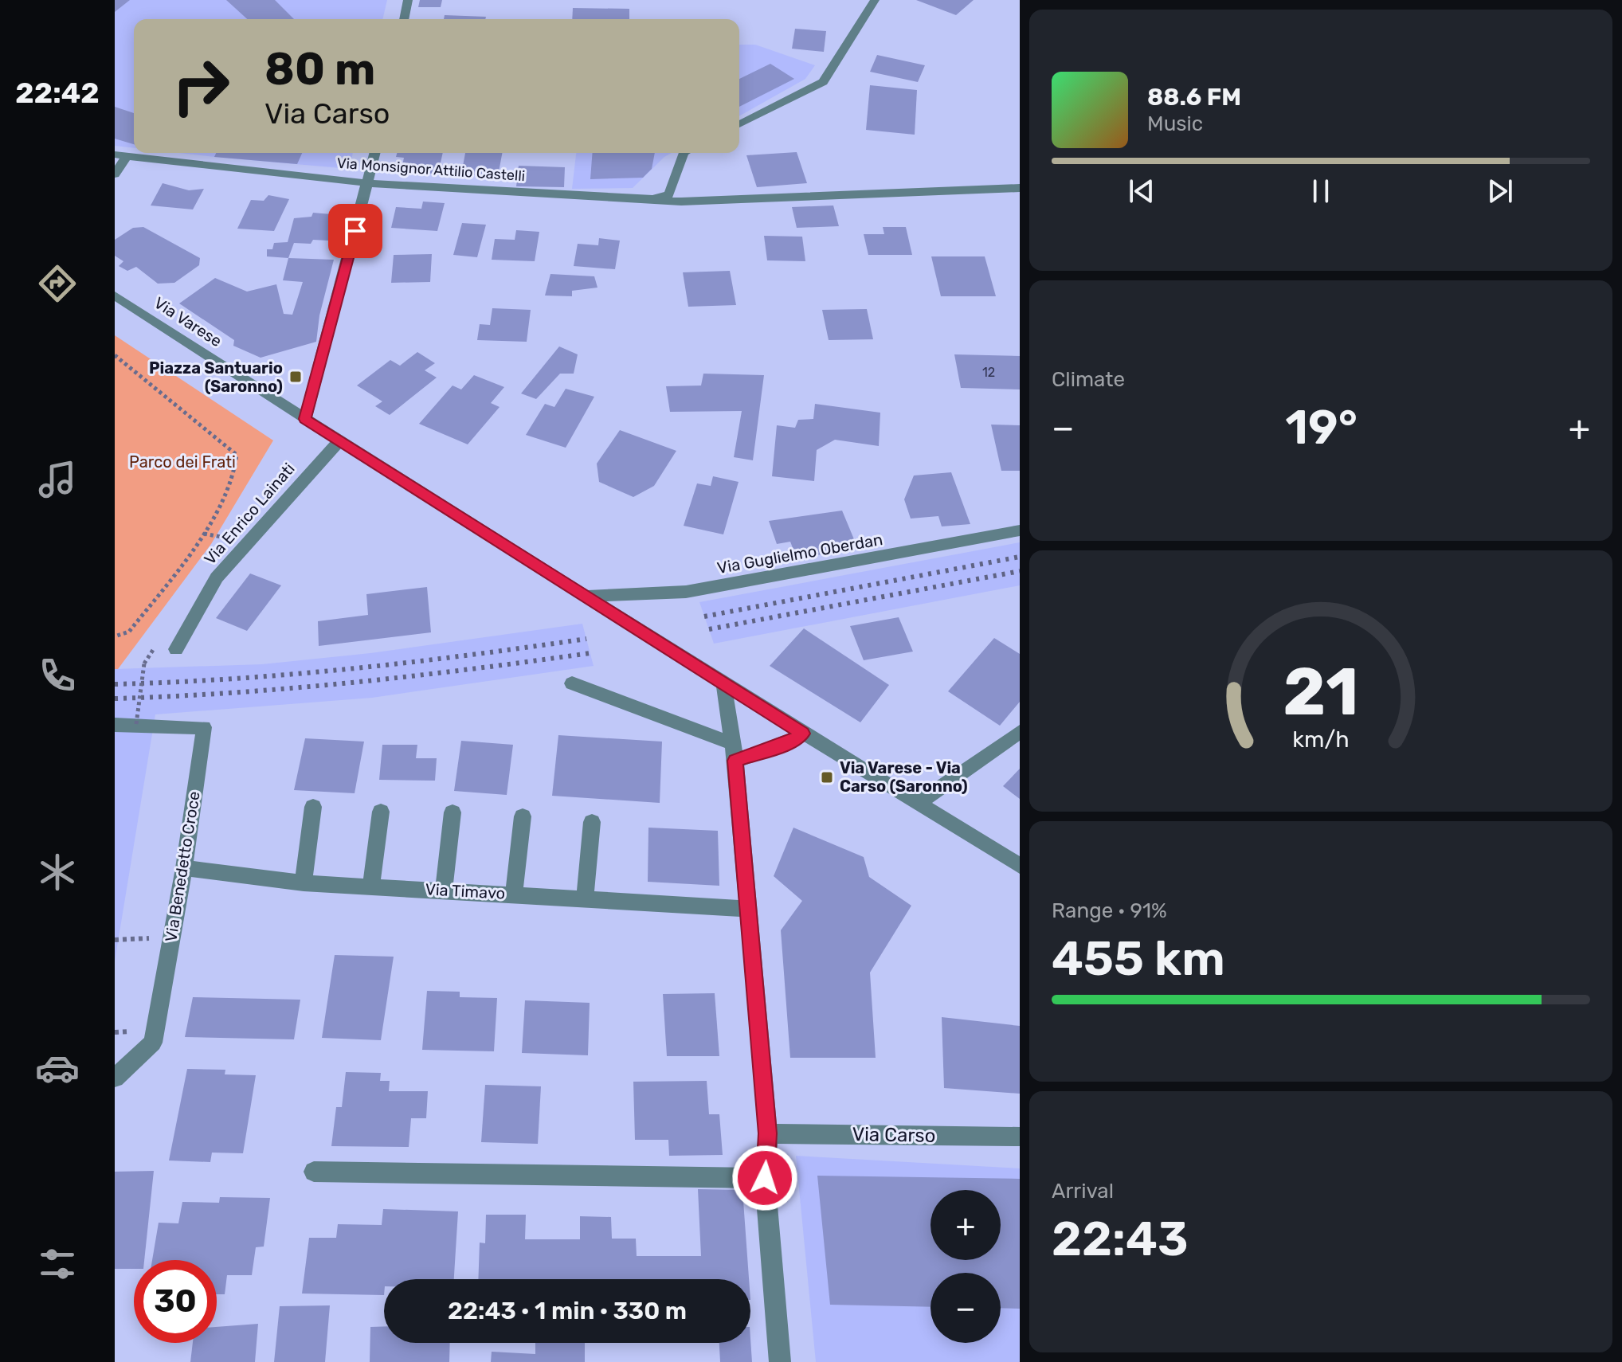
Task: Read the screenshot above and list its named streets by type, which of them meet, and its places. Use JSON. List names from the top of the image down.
{
  "streets": {
    "street": [
      "Via Monsignor Attilio Castelli",
      "Via Varese",
      "Via Enrico Lainati",
      "Via Guglielmo Oberdan",
      "Via Benedetto Croce",
      "Via Timavo",
      "Via Carso"
    ]
  },
  "crossings": [
    ["Via Varese", "Via Enrico Lainati"],
    ["Via Varese", "Via Guglielmo Oberdan"],
    ["Via Benedetto Croce", "Via Timavo"]
  ],
  "parks": ["Parco dei Frati"],
  "places": {
    "transit": ["Piazza Santuario (Saronno)", "Via Varese - Via Carso (Saronno)"]
  },
  "house_numbers": ["12"],
  "page": {
    "tabs": "22:42",
    "turn": ["80 m", "Via Carso"],
    "song": ["88.6 FM", "Music"],
    "tile": [
      "Climate",
      ["Range · 91%", "455 km"],
      ["Arrival", "22:43"]
    ],
    "heat": ["−", "19°", "+"],
    "map_buttons": ["+", "−"],
    "limit": "30",
    "trip": "22:43 · 1 min · 330 m",
    "gauge": ["21", "km/h"]
  }
}
